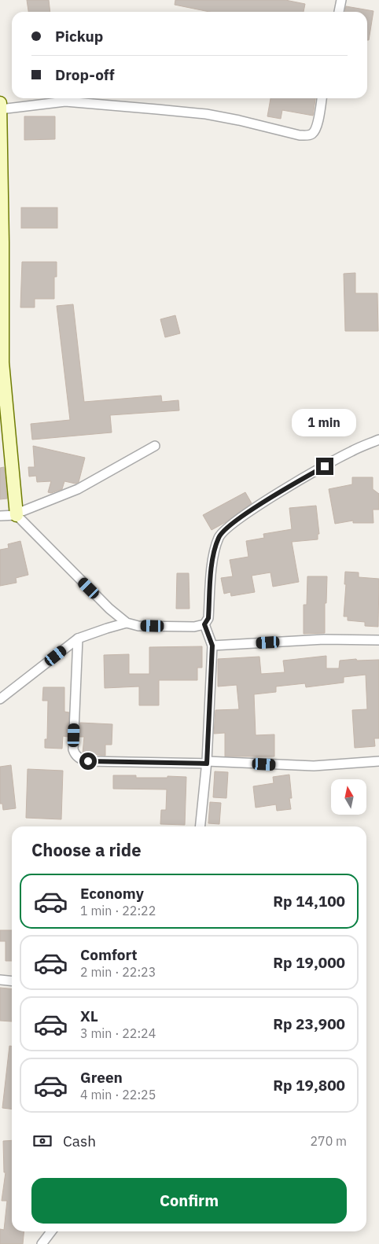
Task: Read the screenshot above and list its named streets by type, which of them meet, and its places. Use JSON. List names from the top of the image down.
{
  "north": "top",
  "page": {
    "banner": ["Pickup", "Drop-off"],
    "bubble": "1 min",
    "heading": "Choose a ride",
    "list": [
      {
        "name": "Economy",
        "note": "1 min · 22:22",
        "value": "Rp 14,100"
      },
      {
        "name": "Comfort",
        "note": "2 min · 22:23",
        "value": "Rp 19,000"
      },
      {
        "name": "XL",
        "note": "3 min · 22:24",
        "value": "Rp 23,900"
      },
      {
        "name": "Green",
        "note": "4 min · 22:25",
        "value": "Rp 19,800"
      }
    ],
    "pay": ["Cash", "270 m"],
    "buttons": "Confirm"
  }
}
